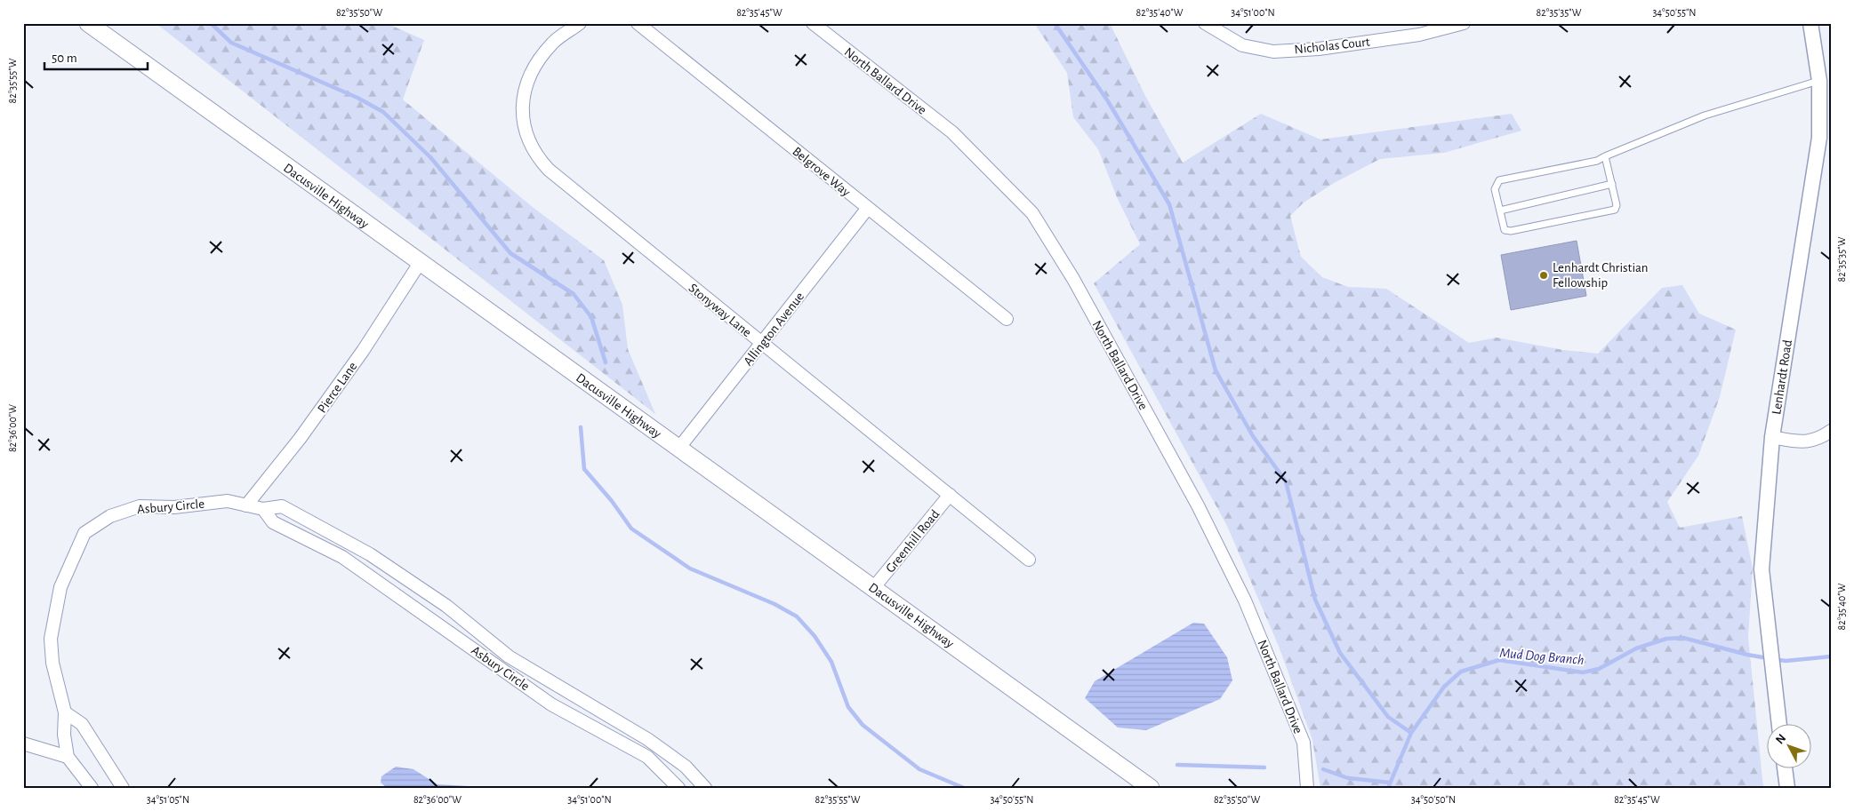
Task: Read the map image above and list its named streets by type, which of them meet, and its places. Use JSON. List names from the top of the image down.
{
  "streets": {
    "main road": ["Dacusville Highway"],
    "street": [
      "Nicholas Court",
      "North Ballard Drive",
      "Belgrove Way",
      "Stonyway Lane",
      "Allington Avenue",
      "Lenhardt Road",
      "Pierce Lane",
      "Asbury Circle",
      "Greenhill Road"
    ]
  },
  "crossings": [
    ["Belgrove Way", "Allington Avenue"],
    ["Dacusville Highway", "Allington Avenue"],
    ["Dacusville Highway", "Pierce Lane"],
    ["Dacusville Highway", "Greenhill Road"],
    ["Stonyway Lane", "Allington Avenue"],
    ["Stonyway Lane", "Greenhill Road"],
    ["Pierce Lane", "Asbury Circle"]
  ],
  "water": ["Mud Dog Branch"],
  "places": ["Lenhardt Christian Fellowship"],
  "scale_bar": "50 m",
  "north": "top left",
  "coordinates": [
    "82°35'50\"W",
    "82°35'45\"W",
    "82°35'40\"W",
    "34°51'00\"N",
    "82°35'35\"W",
    "34°50'55\"N",
    "82°35'55\"W",
    "82°36'00\"W",
    "34°51'05\"N",
    "34°50'50\"N"
  ]
}
